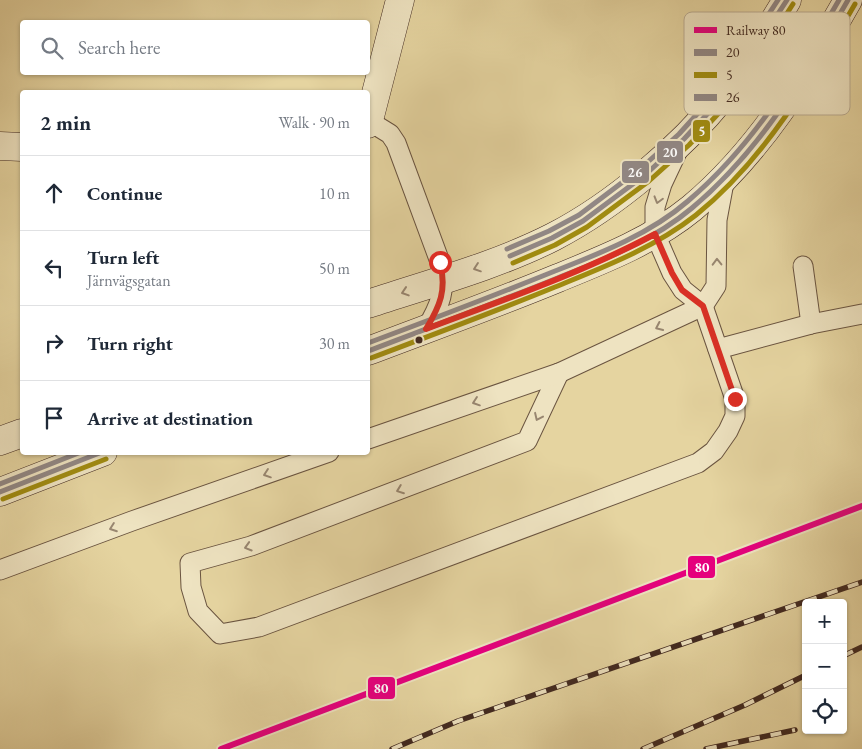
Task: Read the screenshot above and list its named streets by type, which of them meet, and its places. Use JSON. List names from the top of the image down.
{
  "lines": [
    "transit line 20",
    "transit line 26",
    "transit line 5",
    "rail line 80"
  ],
  "legend": [
    "Railway 80",
    "20",
    "5",
    "26"
  ],
  "page": {
    "search": "Search here",
    "heading": ["2 min", "Walk · 90 m"],
    "list": [
      ["Continue", "10 m"],
      ["Turn left", "Järnvägsgatan", "50 m"],
      ["Turn right", "30 m"],
      "Arrive at destination"
    ],
    "map_buttons": ["+", "−"]
  }
}
